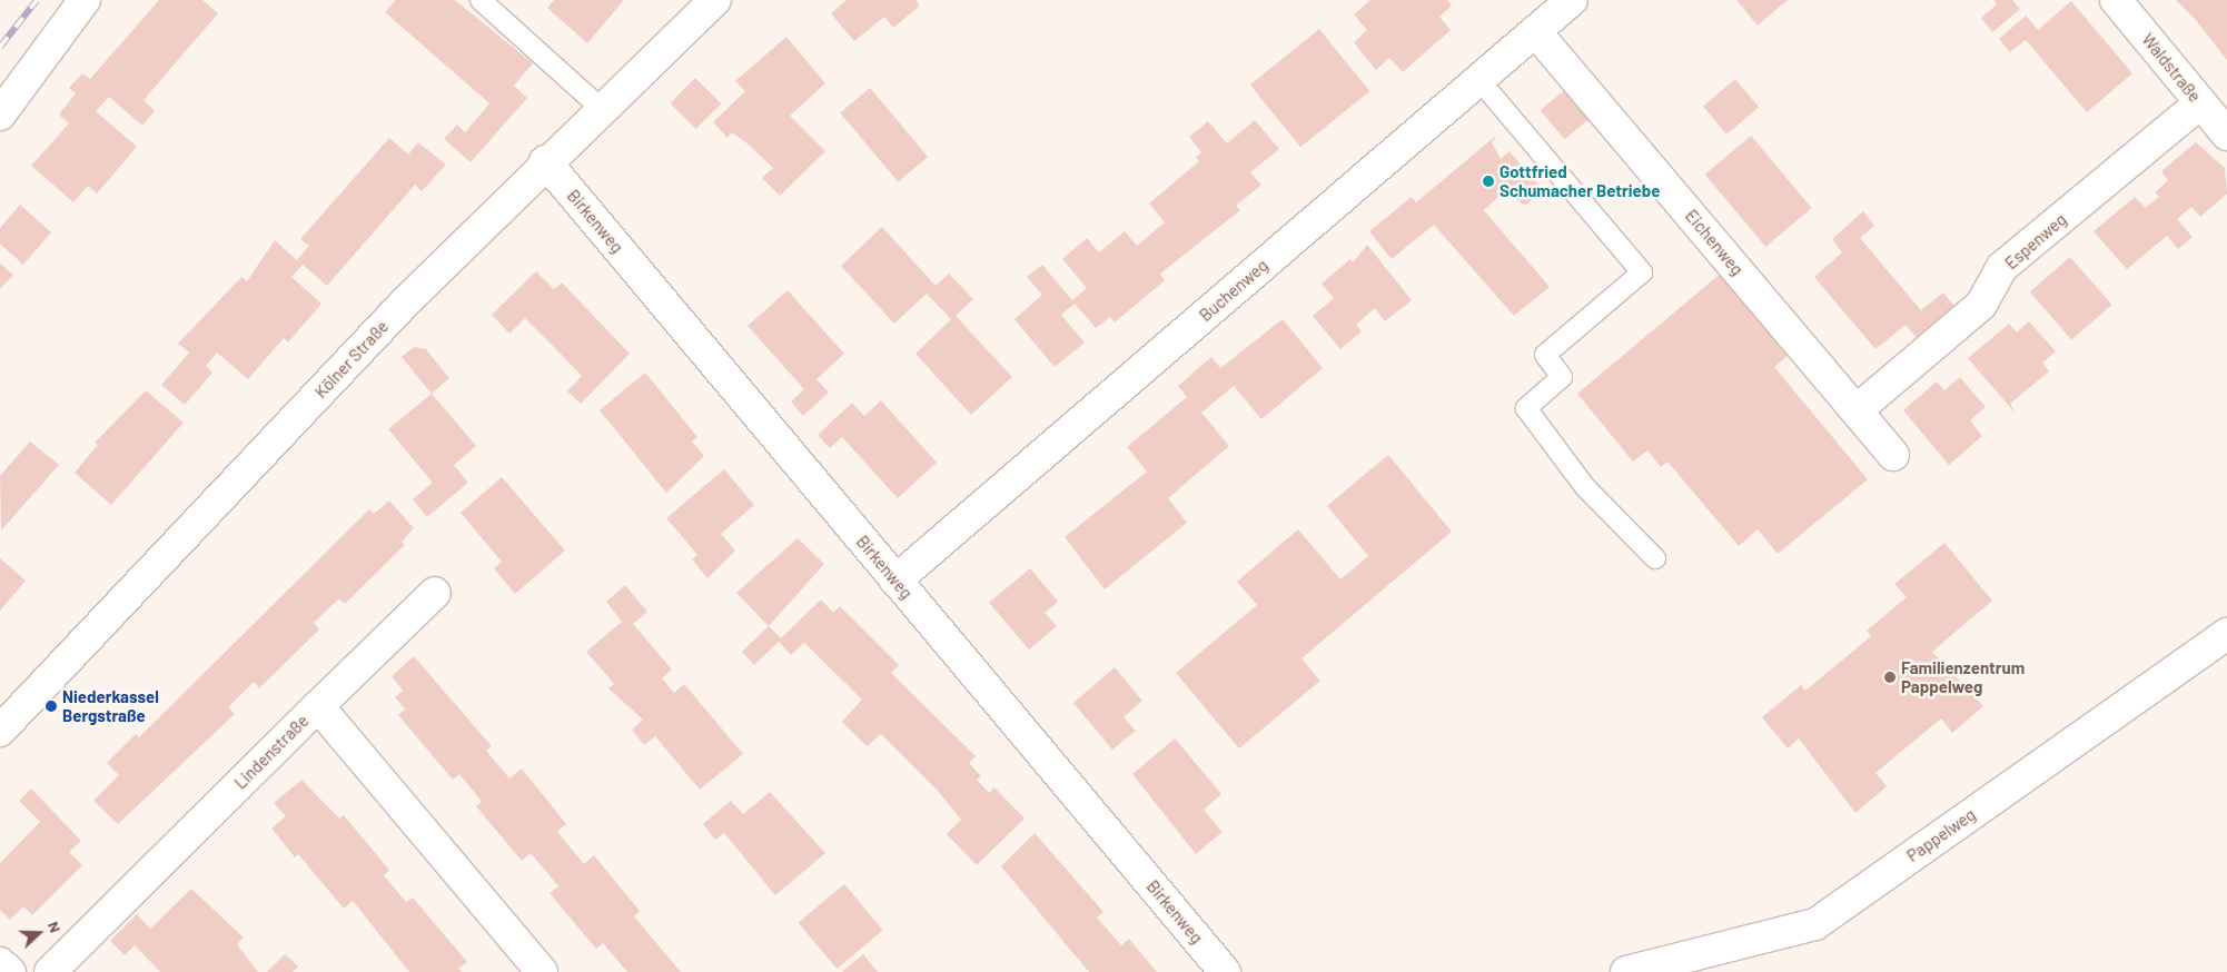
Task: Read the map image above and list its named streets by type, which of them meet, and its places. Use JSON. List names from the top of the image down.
{
  "streets": {
    "street": [
      "Waldstraße",
      "Birkenweg",
      "Espenweg",
      "Eichenweg",
      "Buchenweg",
      "Kölner Straße",
      "Lindenstraße",
      "Pappelweg"
    ]
  },
  "crossings": [
    ["Waldstraße", "Espenweg"],
    ["Birkenweg", "Buchenweg"],
    ["Birkenweg", "Kölner Straße"],
    ["Espenweg", "Eichenweg"],
    ["Eichenweg", "Buchenweg"]
  ],
  "places": ["Gottfried Schumacher Betriebe", "Familienzentrum Pappelweg", "Niederkassel Bergstraße"],
  "north": "right"
}
